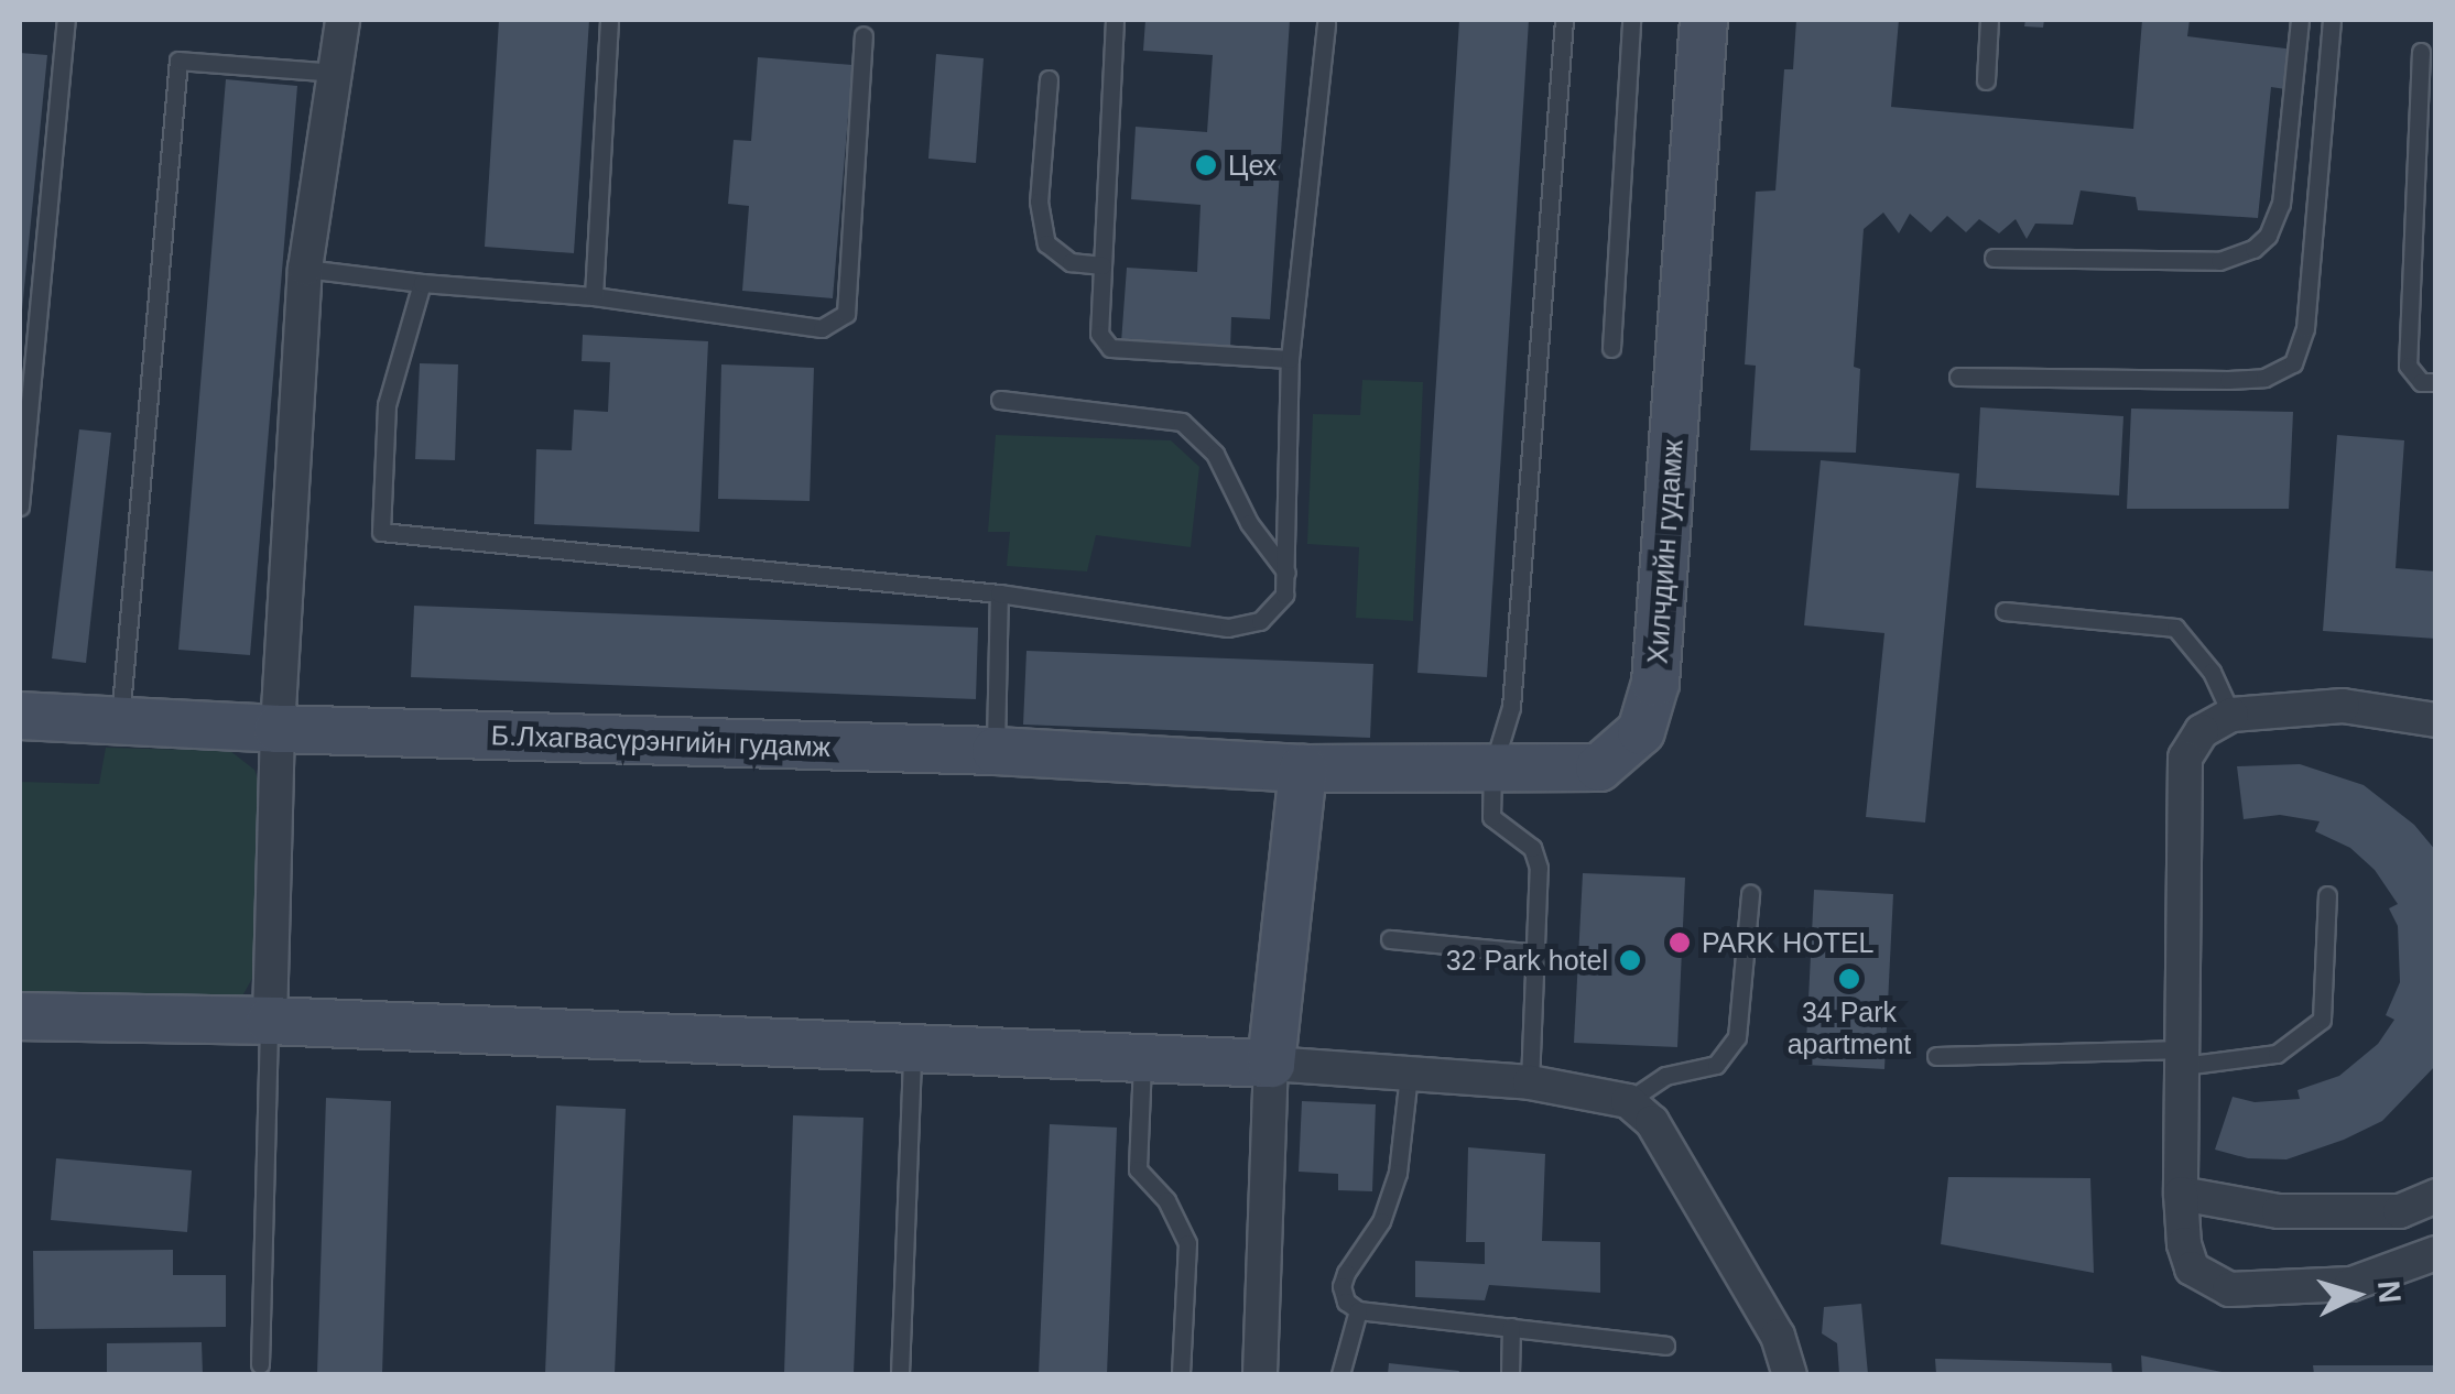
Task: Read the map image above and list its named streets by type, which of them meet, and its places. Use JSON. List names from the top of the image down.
{
  "streets": {
    "street": ["Хилчдийн гудамж", "Б.Лхагвасүрэнгийн гудамж"]
  },
  "crossings": [
    ["Хилчдийн гудамж", "Б.Лхагвасүрэнгийн гудамж"]
  ],
  "places": [
    "Цех",
    "PARK HOTEL",
    "32 Park hotel",
    "34 Park apartment"
  ],
  "north": "right"
}
